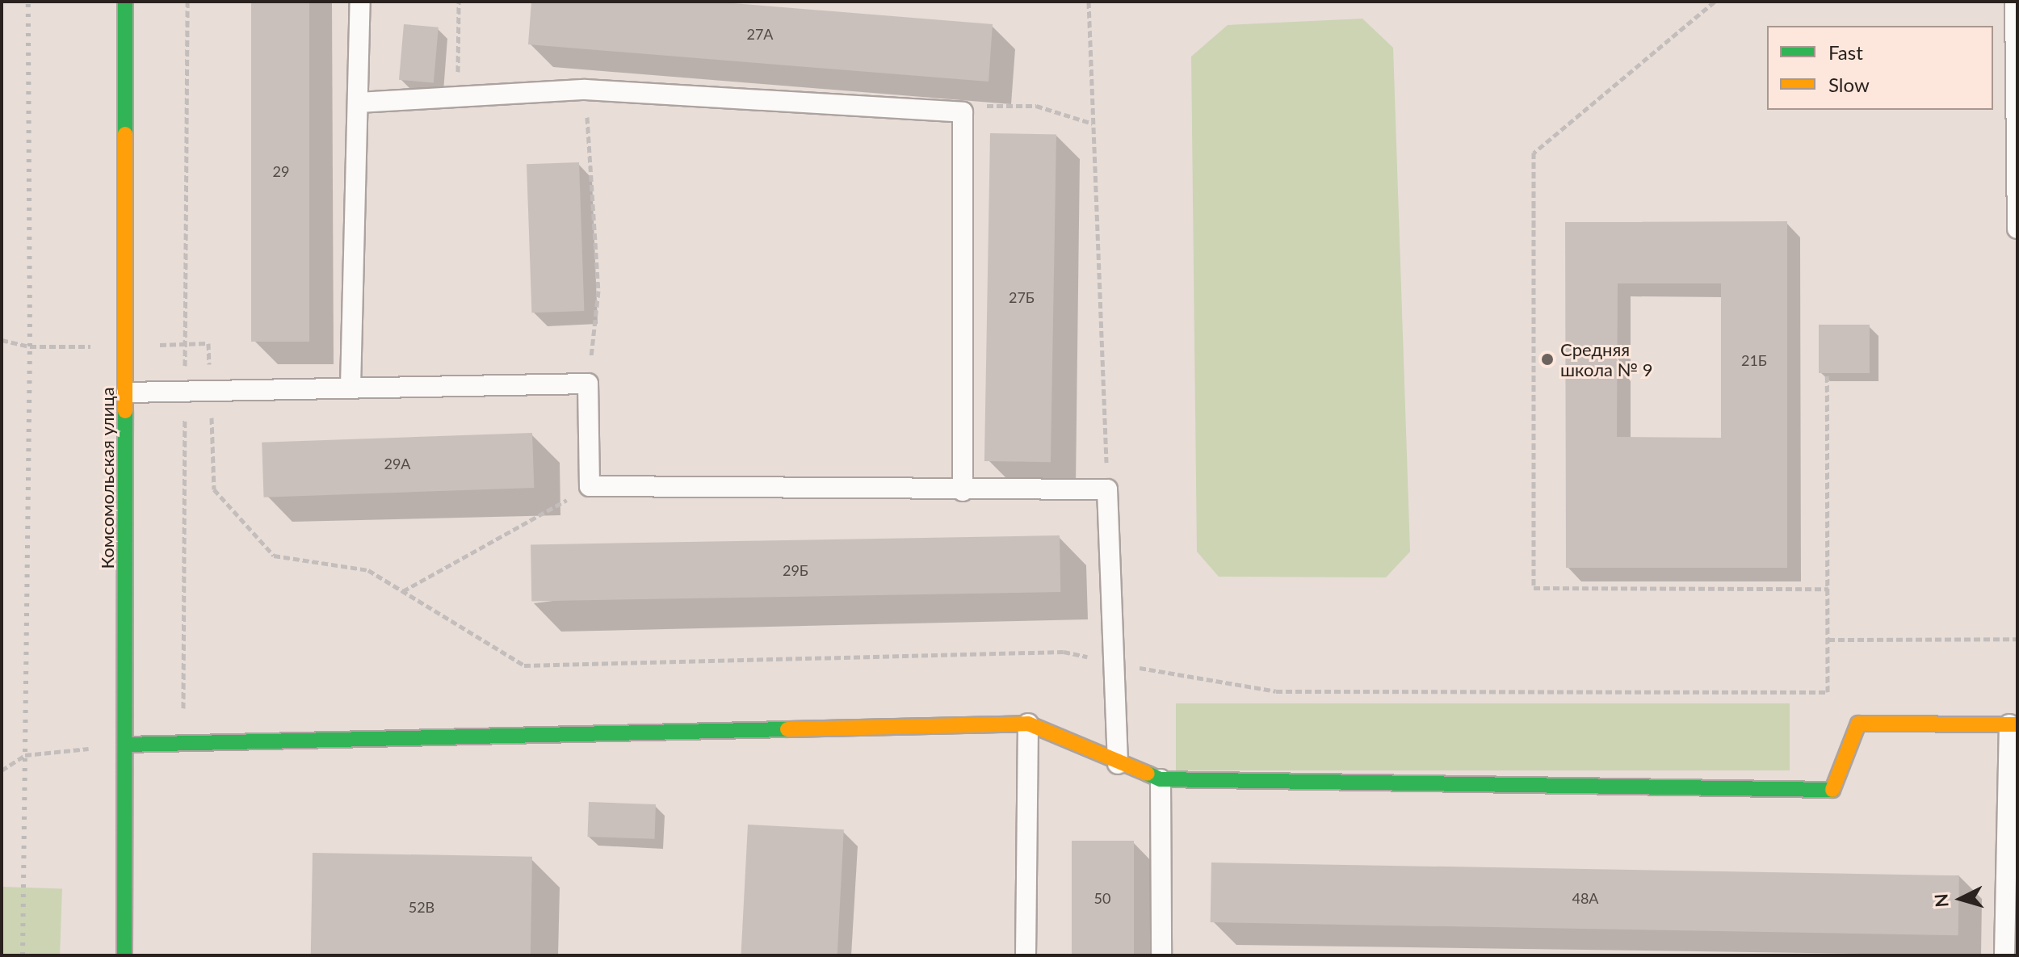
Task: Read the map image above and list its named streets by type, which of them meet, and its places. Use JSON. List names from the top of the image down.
{
  "streets": {
    "street": ["Комсомольская улица"]
  },
  "places": ["Средняя школа № 9"],
  "house_numbers": [
    "27А",
    "29",
    "27Б",
    "21Б",
    "29А",
    "29Б",
    "50",
    "48А",
    "52В"
  ],
  "legend": ["Fast", "Slow"],
  "north": "left"
}
